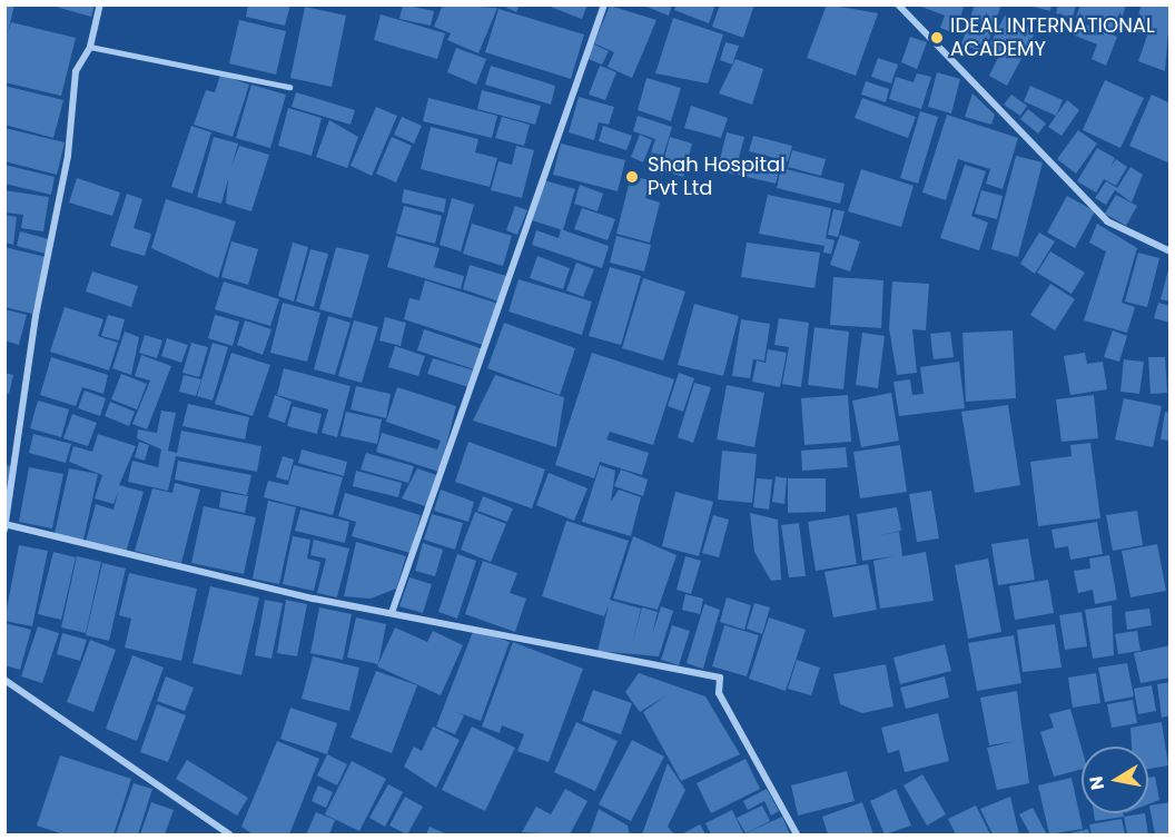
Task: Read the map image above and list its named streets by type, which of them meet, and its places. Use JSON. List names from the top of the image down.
{
  "places": ["IDEAL INTERNATIONAL ACADEMY", "Shah Hospital Pvt Ltd"],
  "north": "left"
}
